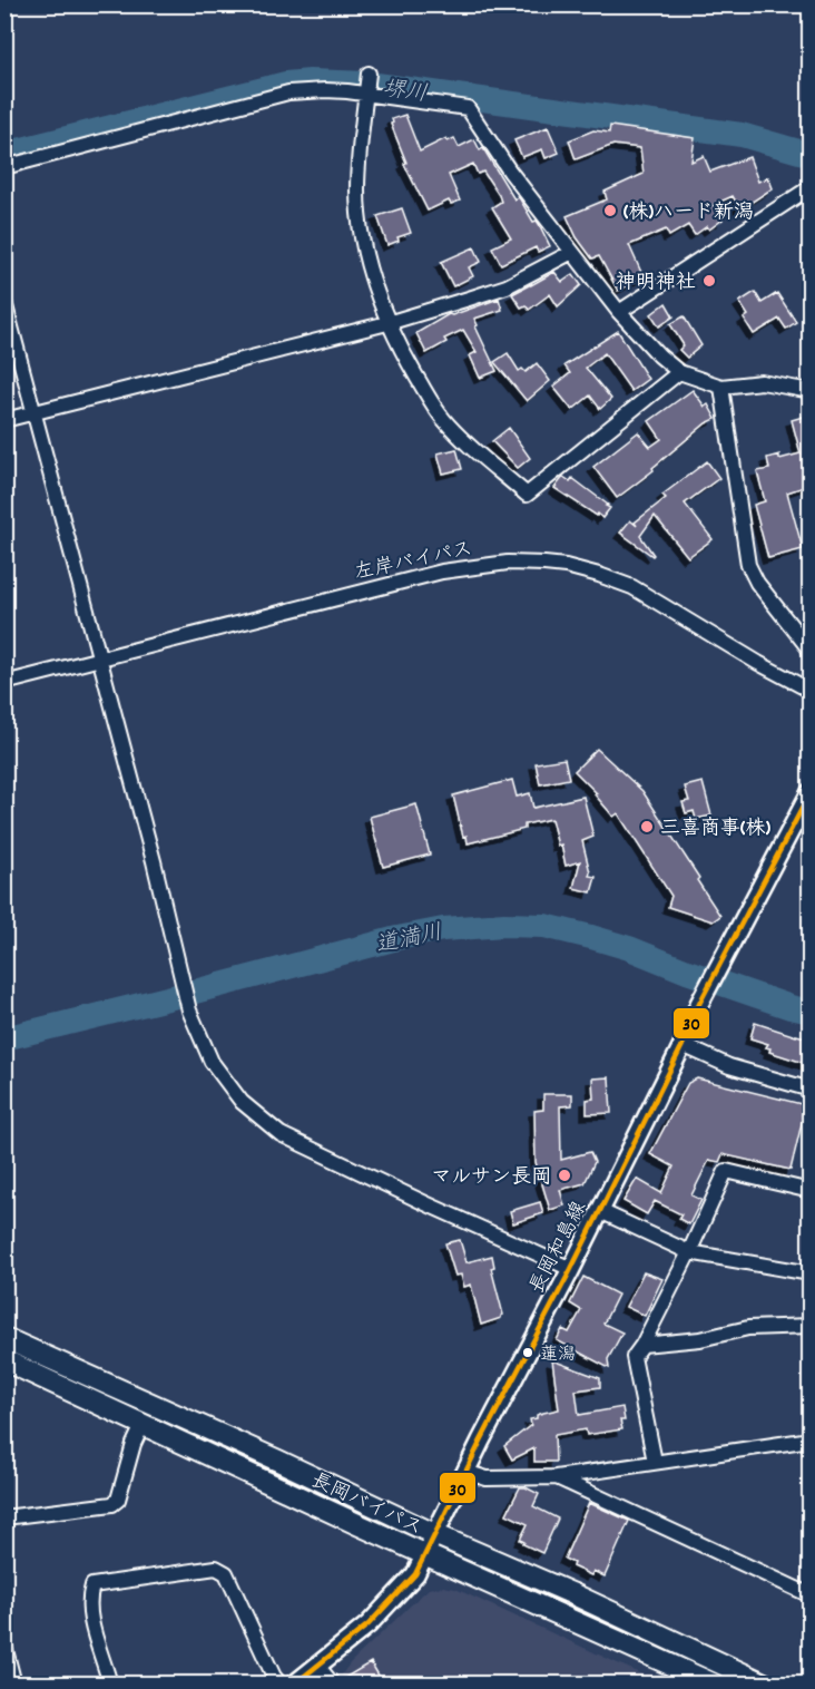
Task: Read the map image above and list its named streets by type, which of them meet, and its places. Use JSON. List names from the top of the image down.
{
  "streets": {
    "highway": ["長岡バイパス"],
    "main road": ["長岡和島線"],
    "street": ["左岸バイパス"]
  },
  "crossings": [
    ["長岡和島線", "長岡バイパス"]
  ],
  "water": ["堺川", "道満川"],
  "places": [
    "(株)ハード新潟",
    "神明神社",
    "三喜商事(株)",
    "マルサン長岡",
    "蓮潟"
  ],
  "lines": ["transit line 30"]
}
